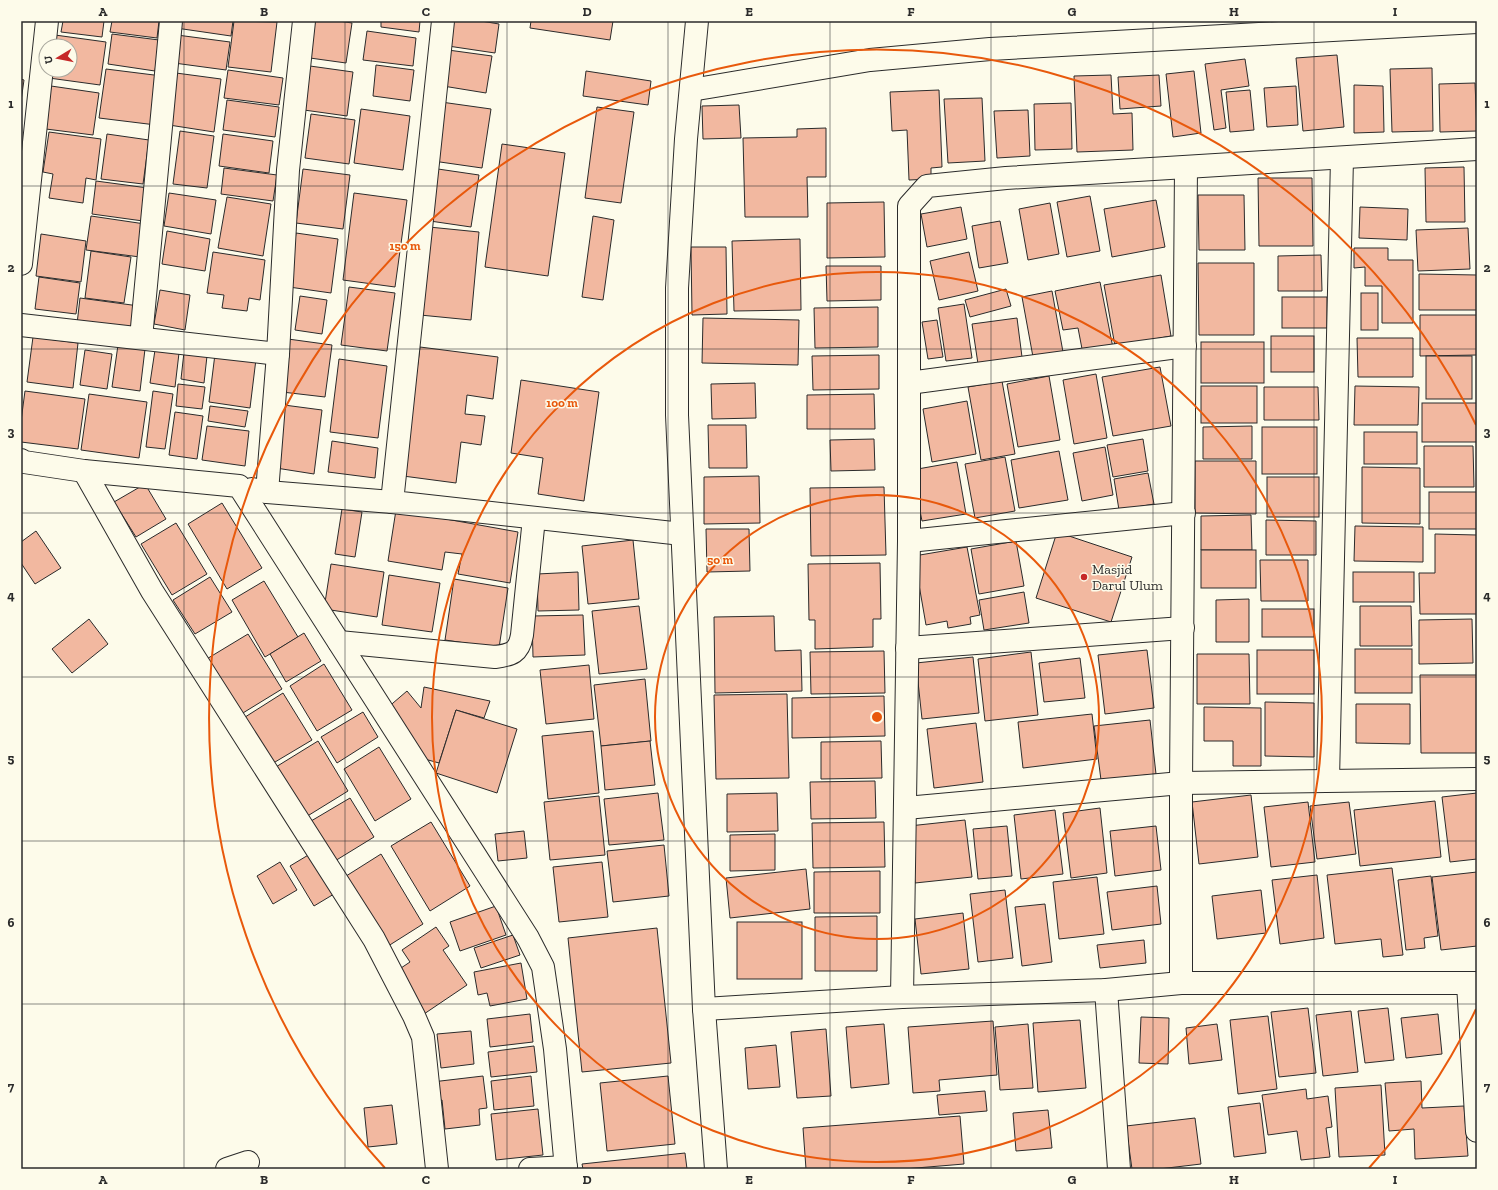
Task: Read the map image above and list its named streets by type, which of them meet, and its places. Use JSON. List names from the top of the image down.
{
  "places": ["Masjid Darul Ulum"],
  "north": "left",
  "grid": {
    "columns": [
      "A",
      "B",
      "C",
      "D",
      "E",
      "F",
      "G",
      "H",
      "I"
    ],
    "rows": [
      "1",
      "2",
      "3",
      "4",
      "5",
      "6",
      "7"
    ]
  },
  "rings": ["150 m", "100 m", "50 m"]
}
